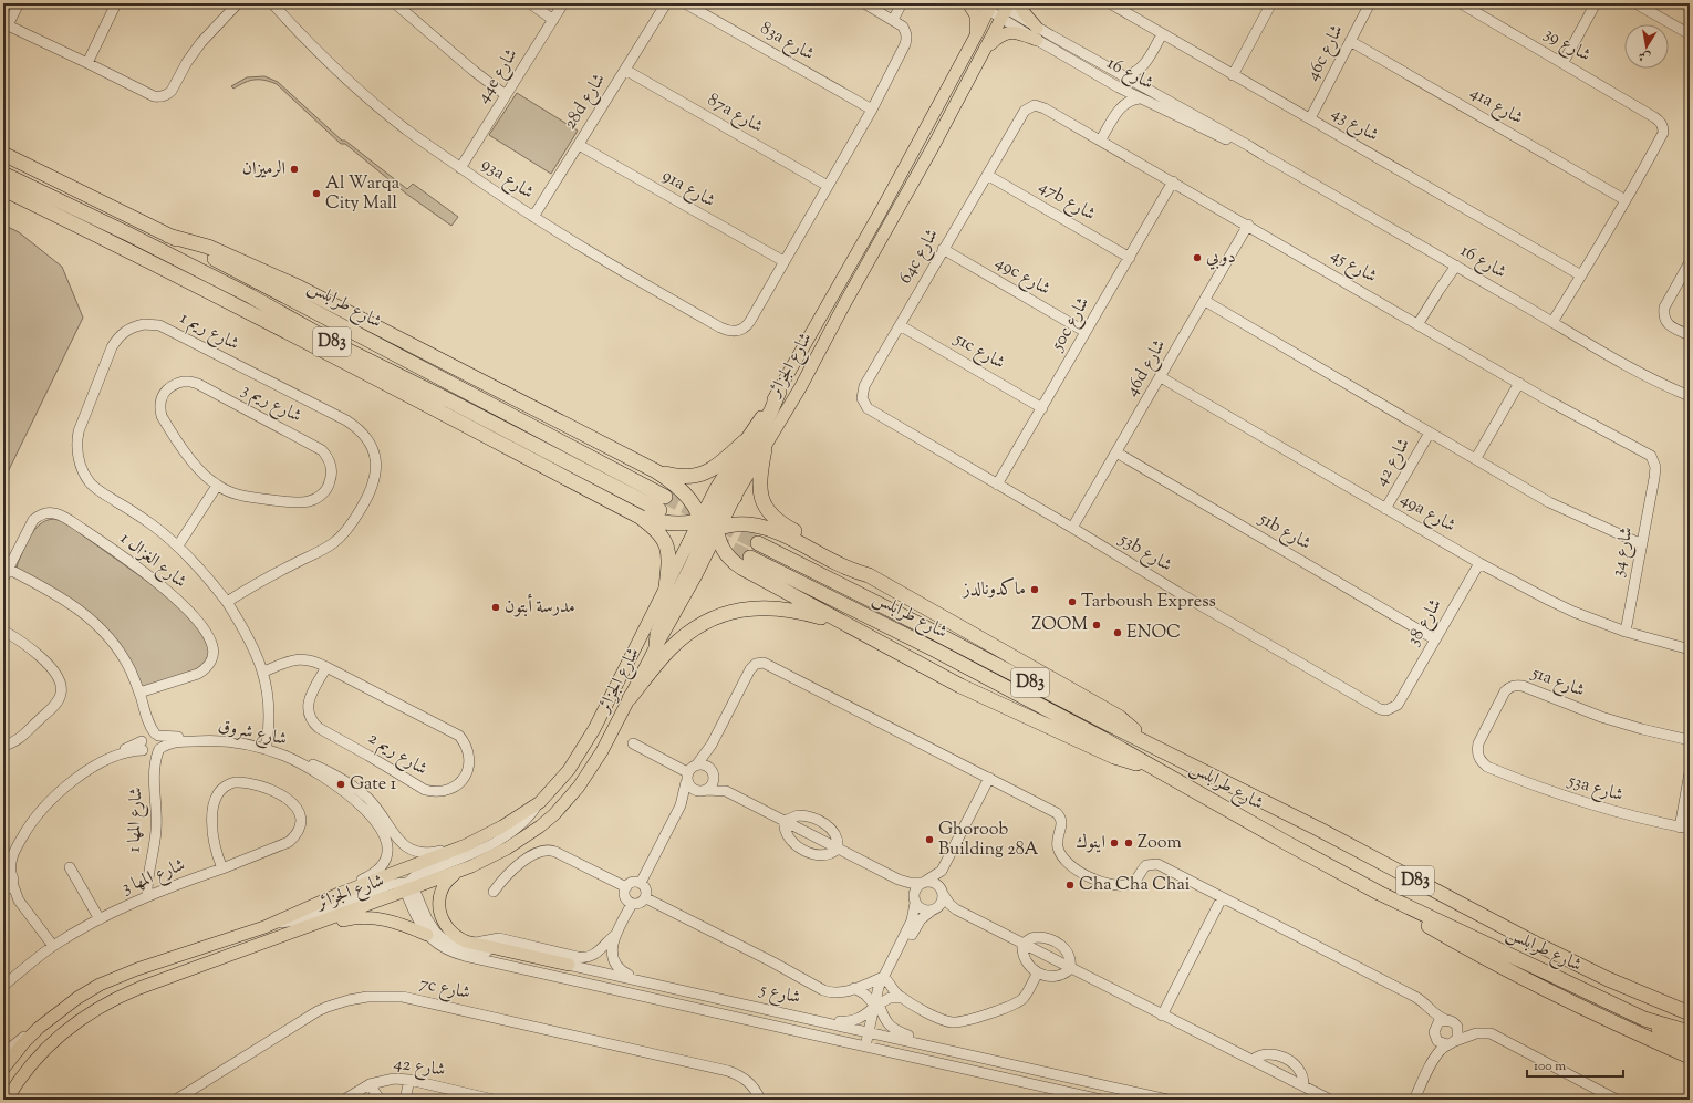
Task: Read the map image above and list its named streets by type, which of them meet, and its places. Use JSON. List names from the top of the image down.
{
  "streets": {
    "highway": ["شارع طرابلس", "D83"],
    "main road": ["شارع الجزائر"],
    "street": [
      "83a شارع",
      "شارع 39",
      "46c شارع",
      "شارع 16",
      "44e شارع",
      "28d شارع",
      "41a شارع",
      "87a شارع",
      "شارع 43",
      "93a شارع",
      "91a شارع",
      "47b شارع",
      "64c شارع",
      "شارع 45",
      "49c شارع",
      "50c شارع",
      "شارع ريم 1",
      "51c شارع",
      "46d شارع",
      "شارع ريم 3",
      "شارع 42",
      "49a شارع",
      "51b شارع",
      "شارع 34",
      "53b شارع",
      "شارع الغزال 1",
      "شارع 38",
      "51a شارع",
      "شارع شروق",
      "شارع ريم 2",
      "53a شارع",
      "شارع المها 1",
      "شارع المها 3",
      "7c شارع",
      "شارع 5"
    ]
  },
  "crossings": [
    ["شارع 39", "41a شارع"],
    ["46c شارع", "41a شارع"],
    ["46c شارع", "شارع 43"],
    ["شارع 16", "شارع الجزائر"],
    ["44e شارع", "93a شارع"],
    ["28d شارع", "87a شارع"],
    ["28d شارع", "93a شارع"],
    ["28d شارع", "91a شارع"],
    ["93a شارع", "91a شارع"],
    ["47b شارع", "64c شارع"],
    ["47b شارع", "50c شارع"],
    ["64c شارع", "شارع 45"],
    ["64c شارع", "49c شارع"],
    ["64c شارع", "51c شارع"],
    ["64c شارع", "53b شارع"],
    ["شارع 45", "50c شارع"],
    ["شارع 45", "46d شارع"],
    ["شارع 45", "شارع 34"],
    ["49c شارع", "50c شارع"],
    ["50c شارع", "51c شارع"],
    ["50c شارع", "53b شارع"],
    ["شارع ريم 1", "شارع شروق"],
    ["شارع ريم 1", "شارع ريم 2"],
    ["شارع الجزائر", "شارع شروق"],
    ["شارع الجزائر", "شارع 5"],
    ["46d شارع", "49a شارع"],
    ["46d شارع", "51b شارع"],
    ["46d شارع", "53b شارع"],
    ["شارع 42", "49a شارع"],
    ["49a شارع", "شارع 34"],
    ["49a شارع", "شارع 38"],
    ["51b شارع", "شارع 38"],
    ["53b شارع", "شارع 38"],
    ["شارع الغزال 1", "شارع المها 1"],
    ["51a شارع", "53a شارع"],
    ["شارع شروق", "شارع المها 1"],
    ["شارع المها 1", "شارع المها 3"]
  ],
  "places": [
    "الرميزان",
    "Al Warqa City Mall",
    "دوبي",
    "ماكدونالدز",
    "Tarboush Express",
    "مدرسة أبتون",
    "ZOOM",
    "ENOC",
    "Gate 1",
    "Ghoroob Building 28A",
    "اينوك",
    "Zoom",
    "Cha Cha Chai"
  ],
  "scale_bar": "100 m",
  "north": "bottom"
}
